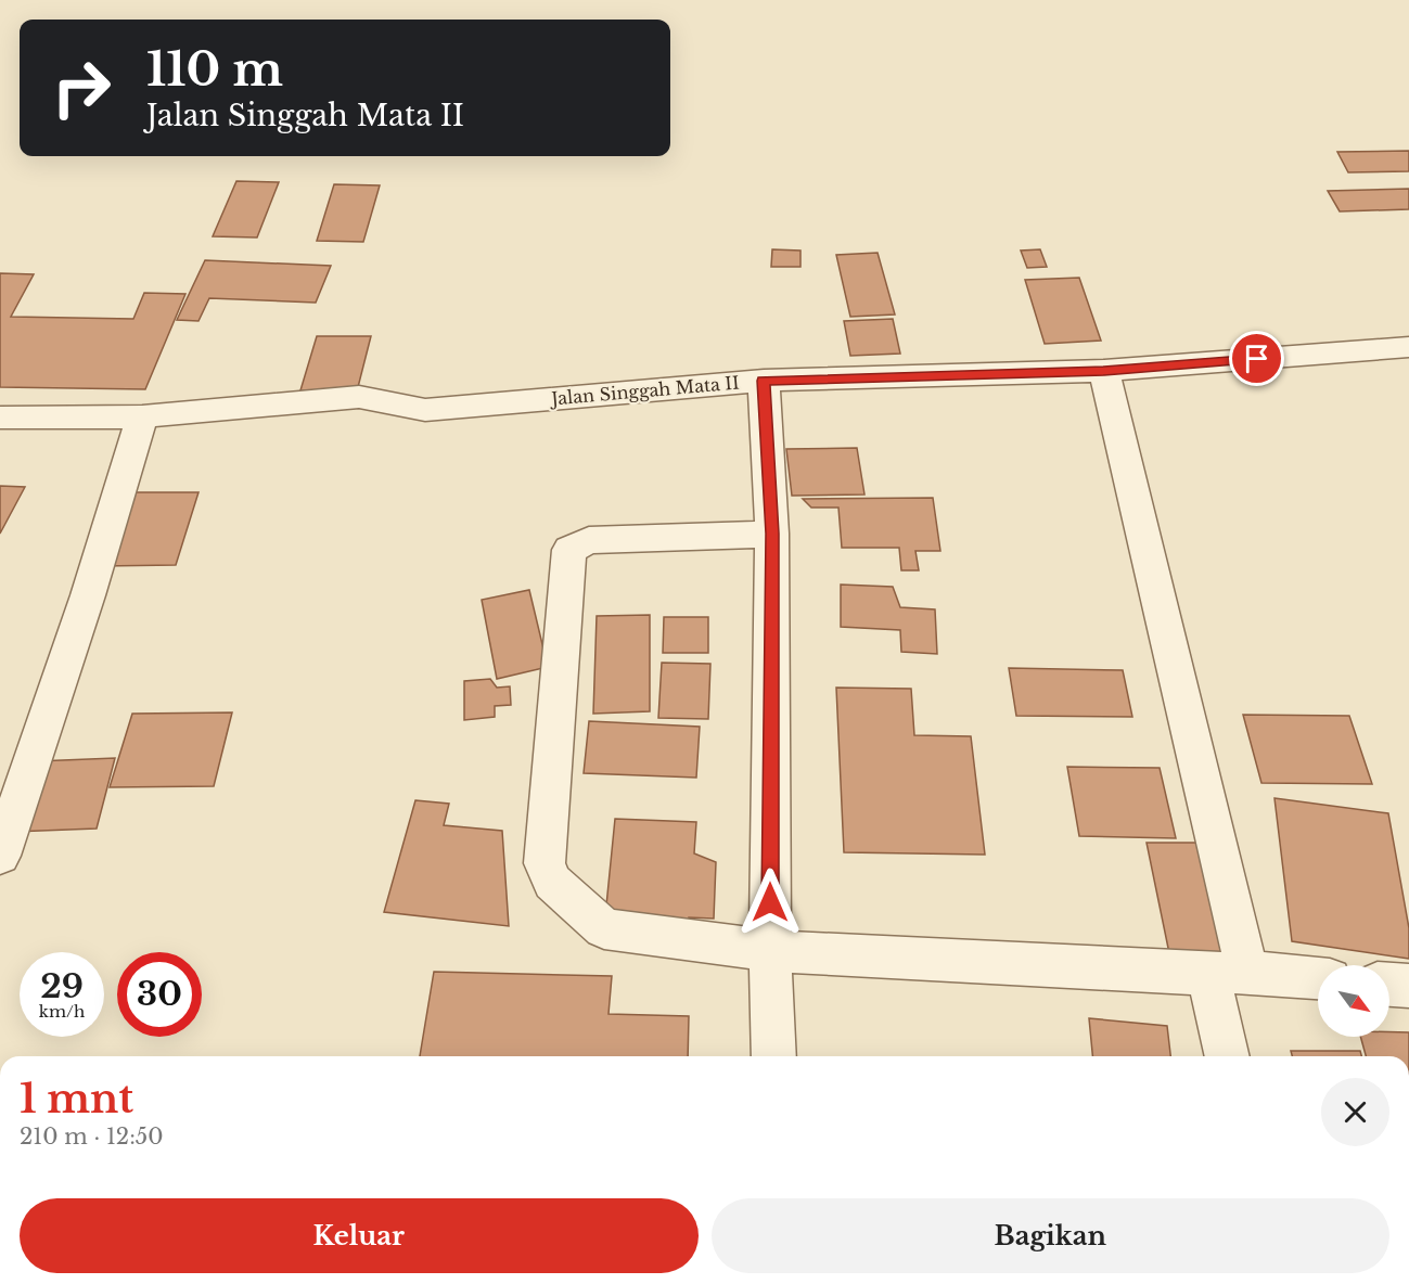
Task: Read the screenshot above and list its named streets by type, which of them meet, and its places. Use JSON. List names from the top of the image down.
{
  "streets": {
    "street": ["Jalan Singgah Mata II"]
  },
  "north": "bottom right",
  "page": {
    "turn": ["110 m", "Jalan Singgah Mata II"],
    "speed": "29 km/h",
    "limit": "30",
    "heading": ["1 mnt", "210 m · 12:50"],
    "buttons": ["Keluar", "Bagikan"]
  }
}
